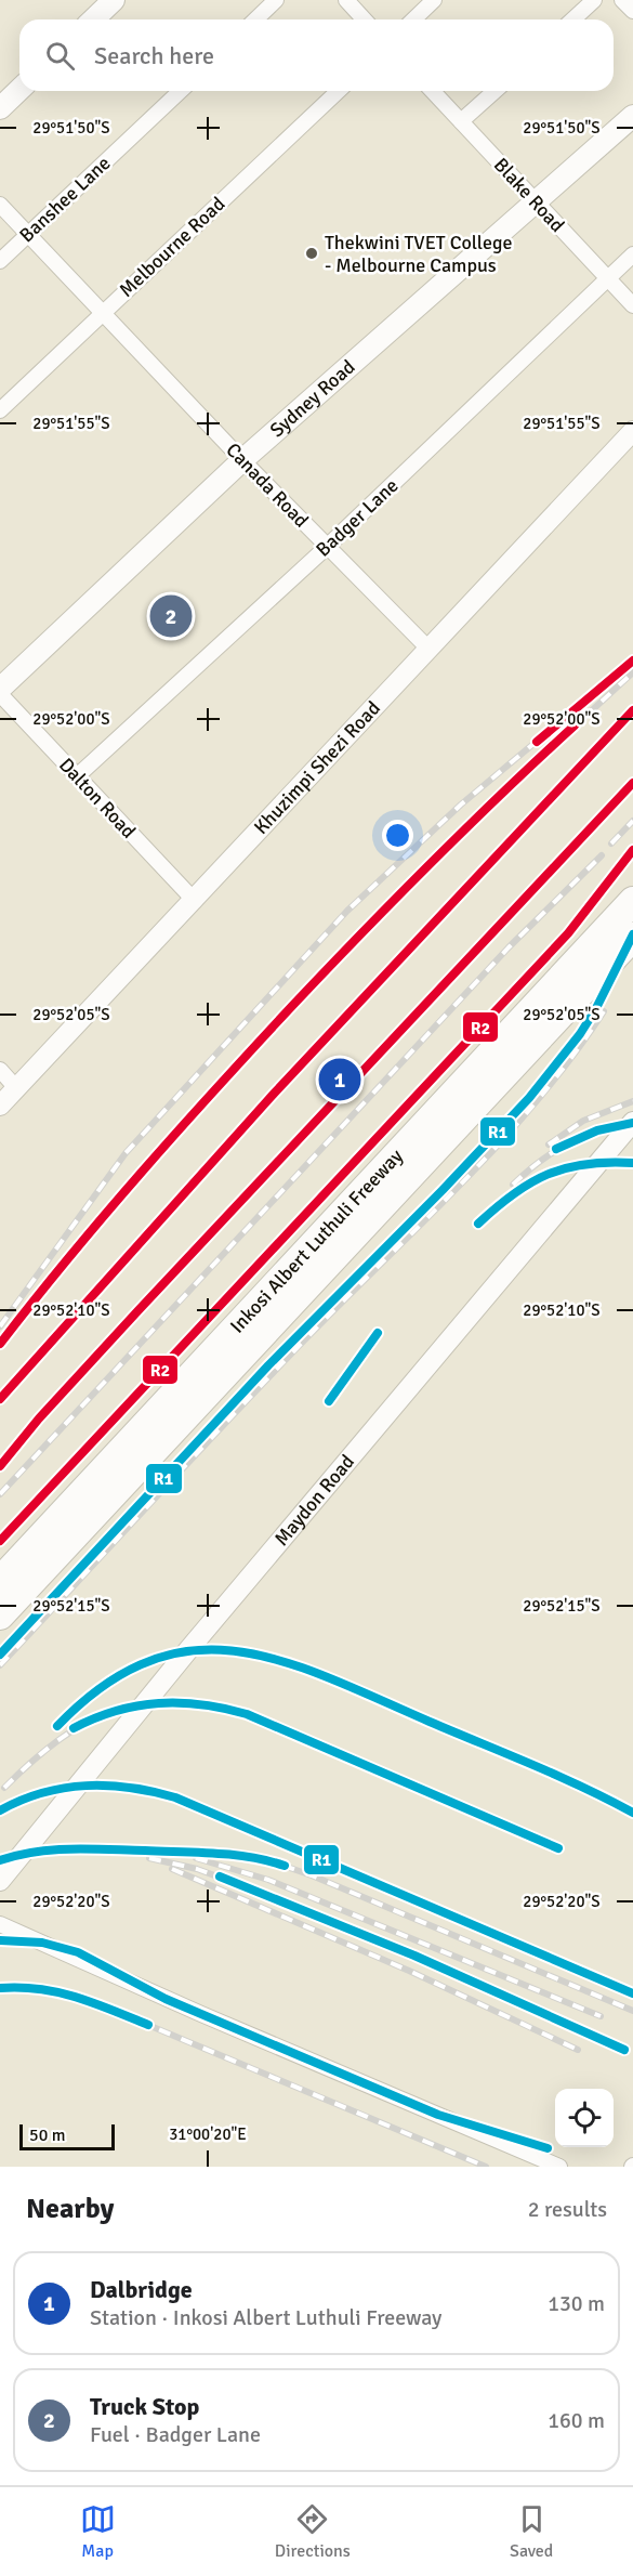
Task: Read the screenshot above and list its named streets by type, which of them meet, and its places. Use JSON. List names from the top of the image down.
{
  "streets": {
    "highway": ["Inkosi Albert Luthuli Freeway"],
    "main road": ["Sydney Road"],
    "street": [
      "Blake Road",
      "Banshee Lane",
      "Melbourne Road",
      "Canada Road",
      "Badger Lane",
      "Khuzimpi Shezi Road",
      "Dalton Road",
      "Maydon Road"
    ]
  },
  "crossings": [
    ["Blake Road", "Sydney Road"],
    ["Blake Road", "Badger Lane"],
    ["Banshee Lane", "Canada Road"],
    ["Melbourne Road", "Canada Road"],
    ["Sydney Road", "Canada Road"],
    ["Canada Road", "Badger Lane"],
    ["Canada Road", "Khuzimpi Shezi Road"],
    ["Badger Lane", "Dalton Road"],
    ["Khuzimpi Shezi Road", "Dalton Road"]
  ],
  "places": ["Thekwini TVET College - Melbourne Campus"],
  "lines": ["transit line R2", "transit line R1"],
  "scale_bar": "50 m",
  "page": {
    "search": "Search here",
    "pins": ["2", "1"],
    "scale": "50 m",
    "heading": ["Nearby", "2 results"],
    "list": [
      {
        "mark": "1",
        "name": "Dalbridge",
        "note": "Station · Inkosi Albert Luthuli Freeway",
        "value": "130 m"
      },
      {
        "mark": "2",
        "name": "Truck Stop",
        "note": "Fuel · Badger Lane",
        "value": "160 m"
      }
    ],
    "nav": ["Map", "Directions", "Saved"]
  },
  "coordinates": [
    "29°51'50\"S",
    "29°51'55\"S",
    "29°52'00\"S",
    "29°52'05\"S",
    "29°52'10\"S",
    "29°52'15\"S",
    "29°52'20\"S",
    "31°00'20\"E"
  ]
}
